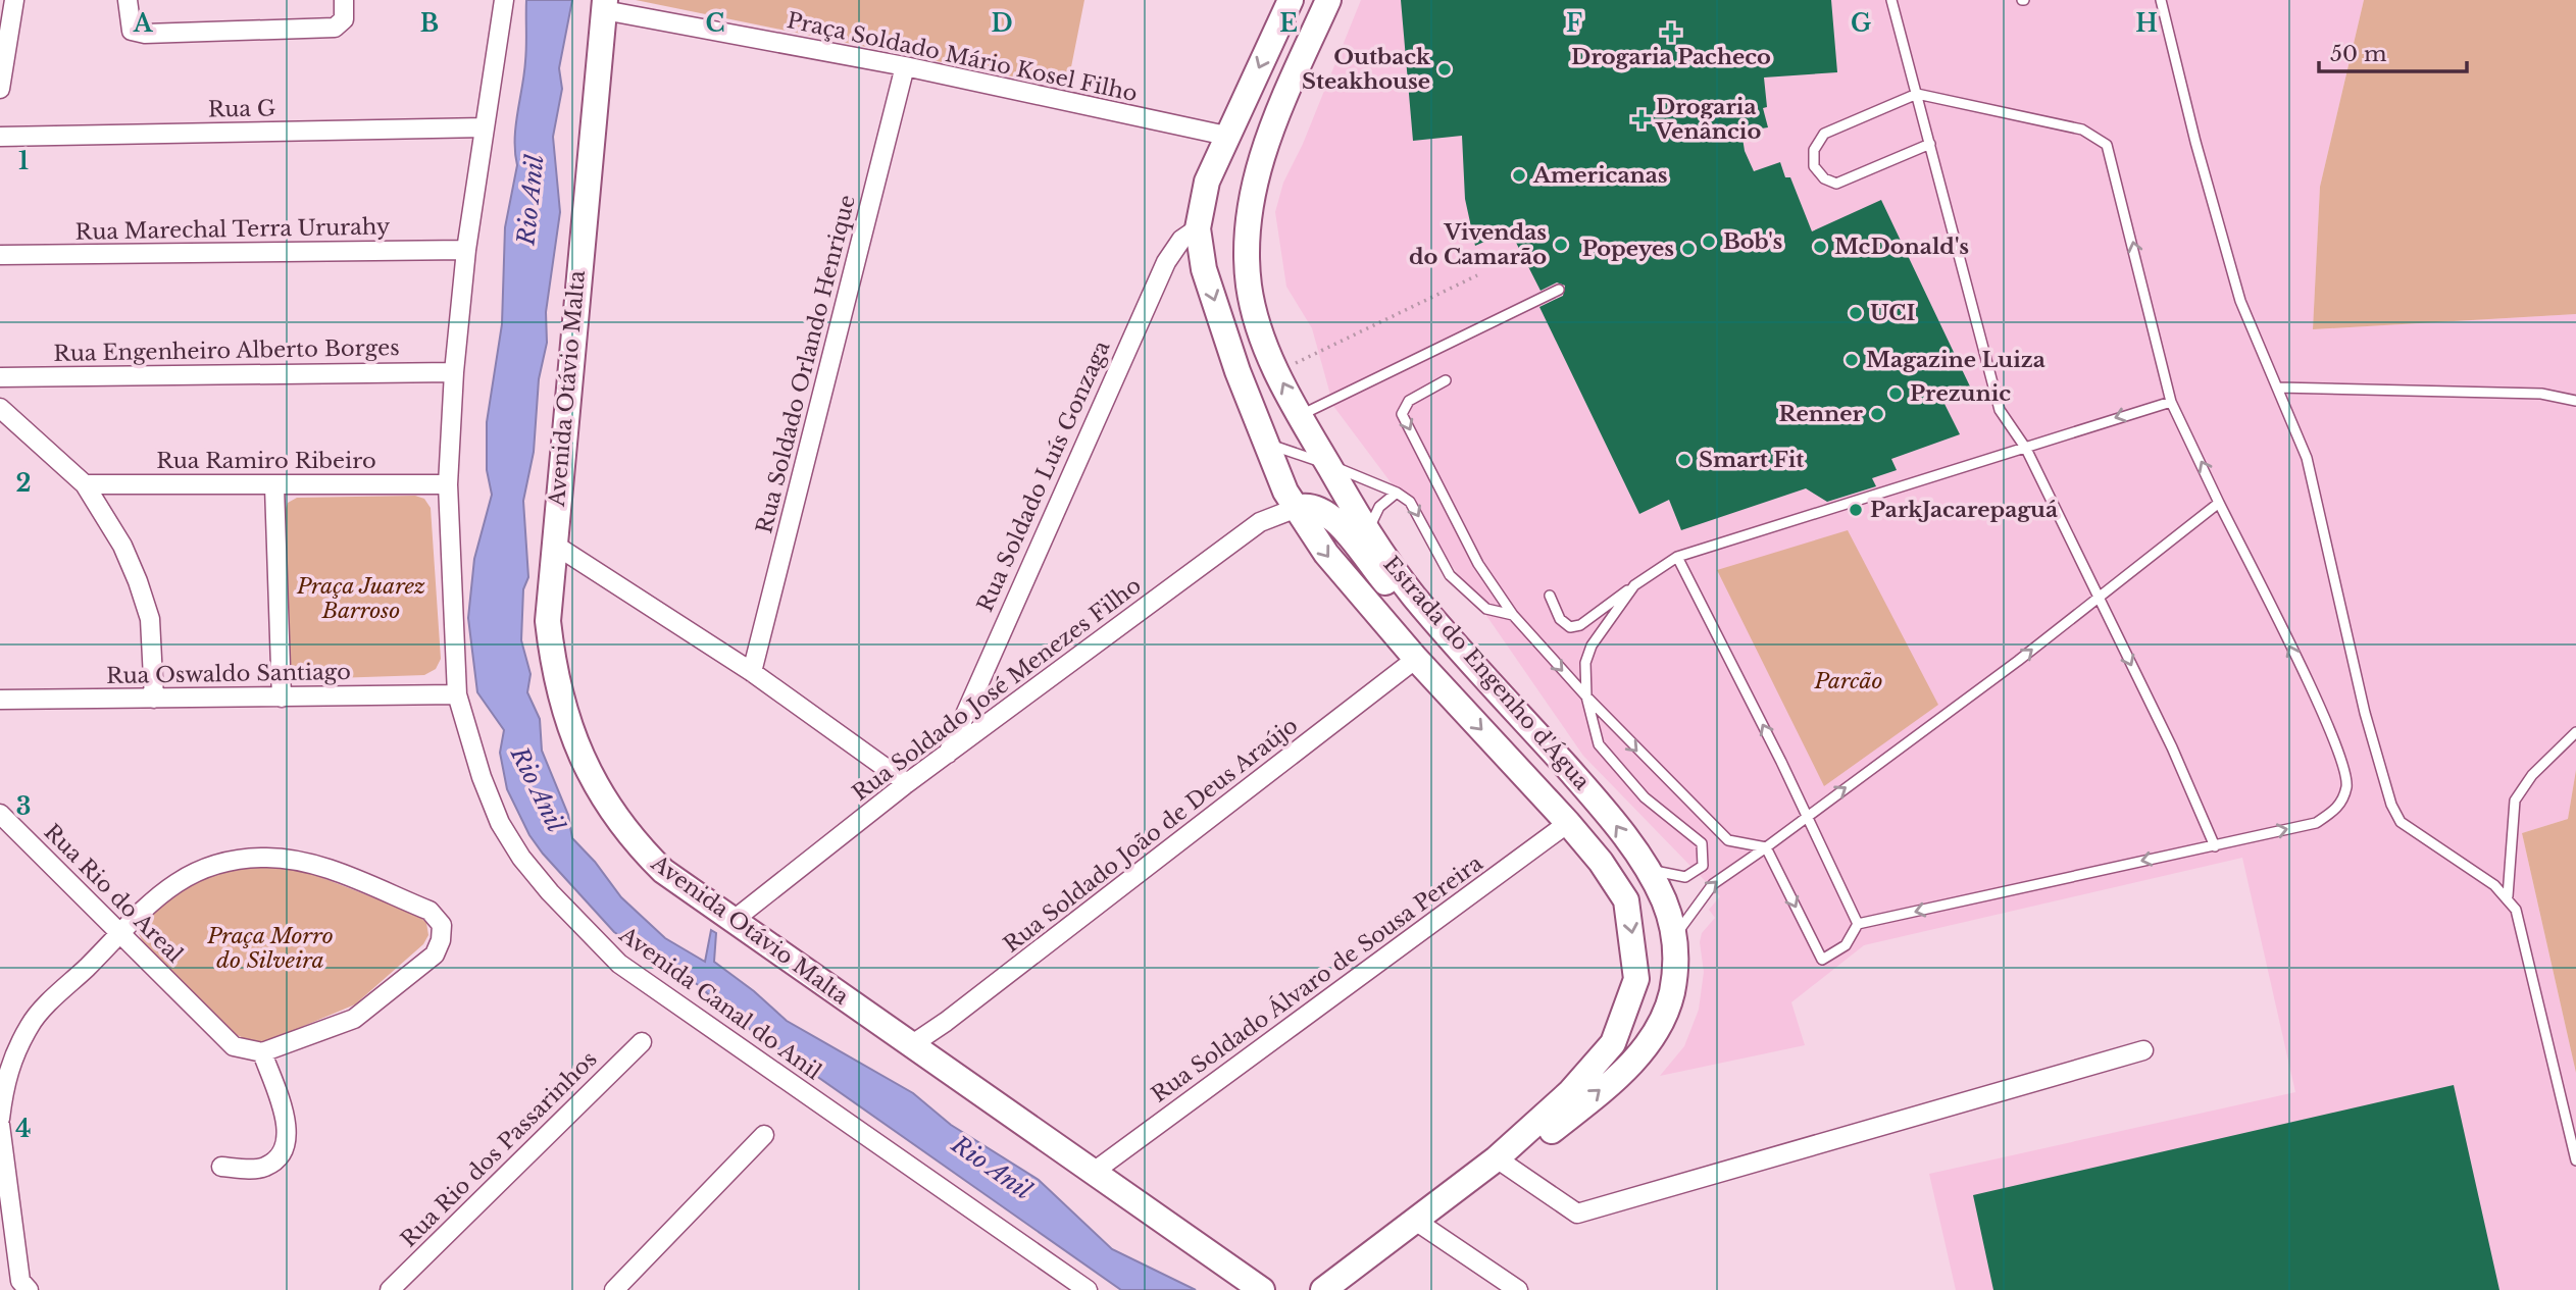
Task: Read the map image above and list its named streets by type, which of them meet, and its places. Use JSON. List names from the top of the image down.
{
  "streets": {
    "street": [
      "Praça Soldado Mário Kosel Filho",
      "Rua G",
      "Rua Marechal Terra Ururahy",
      "Rua Engenheiro Alberto Borges",
      "Rua Soldado Orlando Henrique",
      "Avenida Otávio Malta",
      "Rua Ramiro Ribeiro",
      "Rua Soldado Luís Gonzaga",
      "Estrada do Engenho d'Água",
      "Rua Oswaldo Santiago",
      "Rua Soldado José Menezes Filho",
      "Rua Soldado João de Deus Araújo",
      "Rua Rio do Areal",
      "Rua Soldado Álvaro de Sousa Pereira",
      "Avenida Canal do Anil",
      "Rua Rio dos Passarinhos"
    ]
  },
  "crossings": [
    ["Praça Soldado Mário Kosel Filho", "Rua Soldado Orlando Henrique"],
    ["Praça Soldado Mário Kosel Filho", "Avenida Otávio Malta"],
    ["Praça Soldado Mário Kosel Filho", "Estrada do Engenho d'Água"],
    ["Rua G", "Avenida Canal do Anil"],
    ["Rua Marechal Terra Ururahy", "Avenida Canal do Anil"],
    ["Rua Engenheiro Alberto Borges", "Avenida Canal do Anil"],
    ["Avenida Otávio Malta", "Rua Soldado José Menezes Filho"],
    ["Avenida Otávio Malta", "Rua Soldado João de Deus Araújo"],
    ["Avenida Otávio Malta", "Rua Soldado Álvaro de Sousa Pereira"],
    ["Rua Ramiro Ribeiro", "Avenida Canal do Anil"],
    ["Rua Soldado Luís Gonzaga", "Estrada do Engenho d'Água"],
    ["Rua Soldado Luís Gonzaga", "Rua Soldado José Menezes Filho"],
    ["Estrada do Engenho d'Água", "Rua Soldado José Menezes Filho"],
    ["Estrada do Engenho d'Água", "Rua Soldado João de Deus Araújo"],
    ["Estrada do Engenho d'Água", "Rua Soldado Álvaro de Sousa Pereira"],
    ["Rua Oswaldo Santiago", "Avenida Canal do Anil"]
  ],
  "water": ["Rio Anil"],
  "parks": ["Praça Juarez Barroso", "Parcão", "Praça Morro do Silveira"],
  "places": {
    "health": ["Drogaria Pacheco", "Drogaria Venâncio"],
    "other": [
      "Outback Steakhouse",
      "Americanas",
      "Bob's",
      "Vivendas do Camarão",
      "McDonald's",
      "Popeyes",
      "UCI",
      "Magazine Luiza",
      "Prezunic",
      "Renner",
      "Smart Fit",
      "ParkJacarepaguá"
    ]
  },
  "scale_bar": "50 m",
  "grid": {
    "columns": [
      "A",
      "B",
      "C",
      "D",
      "E",
      "F",
      "G",
      "H"
    ],
    "rows": [
      "1",
      "2",
      "3",
      "4"
    ]
  }
}
